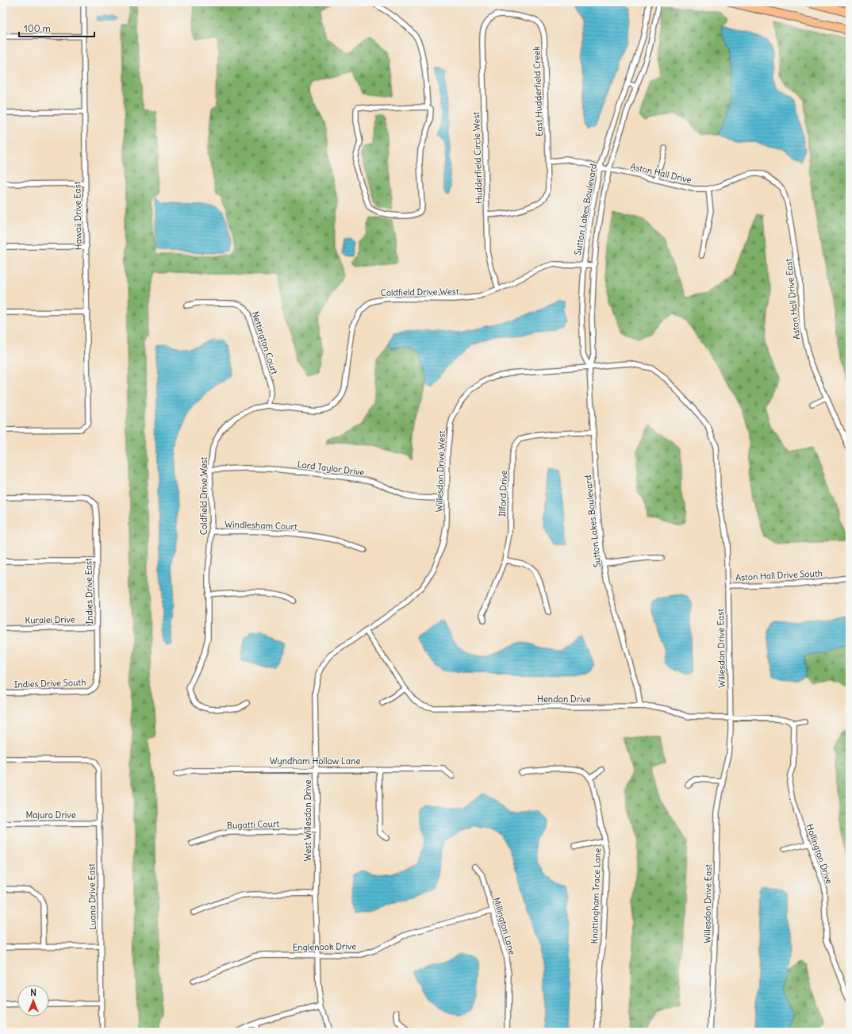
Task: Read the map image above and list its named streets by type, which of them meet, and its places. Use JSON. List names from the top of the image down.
{
  "streets": {
    "street": [
      "East Hudderfield Creek",
      "Hudderfield Circle West",
      "Aston Hall Drive",
      "Sutton Lakes Boulevard",
      "Hawaii Drive East",
      "Coldfield Drive West",
      "Aston Hall Drive East",
      "Nettington Court",
      "Lord Taylor Drive",
      "Willesdon Drive West",
      "Illford Drive",
      "Windlesham Court",
      "Aston Hall Drive South",
      "Indies Drive East",
      "Kuralei Drive",
      "Willesdon Drive East",
      "Indies Drive South",
      "Hendon Drive",
      "Wyndham Hollow Lane",
      "Majuro Drive",
      "West Willesdon Drive",
      "Bugatti Court",
      "Hollington Drive",
      "Knottingham Trace Lane",
      "Luana Drive East",
      "Millington Lane",
      "Englenook Drive"
    ]
  },
  "crossings": [
    ["East Hudderfield Creek", "Hudderfield Circle West"],
    ["East Hudderfield Creek", "Aston Hall Drive"],
    ["Hudderfield Circle West", "Coldfield Drive West"],
    ["Aston Hall Drive", "Sutton Lakes Boulevard"],
    ["Aston Hall Drive", "Aston Hall Drive East"],
    ["Sutton Lakes Boulevard", "Coldfield Drive West"],
    ["Sutton Lakes Boulevard", "Willesdon Drive West"],
    ["Sutton Lakes Boulevard", "Illford Drive"],
    ["Sutton Lakes Boulevard", "Willesdon Drive East"],
    ["Sutton Lakes Boulevard", "Hendon Drive"],
    ["Coldfield Drive West", "Nettington Court"],
    ["Coldfield Drive West", "Lord Taylor Drive"],
    ["Coldfield Drive West", "Windlesham Court"],
    ["Lord Taylor Drive", "Willesdon Drive West"],
    ["Willesdon Drive West", "Willesdon Drive East"],
    ["Willesdon Drive West", "Hendon Drive"],
    ["Willesdon Drive West", "West Willesdon Drive"],
    ["Aston Hall Drive South", "Willesdon Drive East"],
    ["Indies Drive East", "Kuralei Drive"],
    ["Indies Drive East", "Indies Drive South"],
    ["Willesdon Drive East", "Hendon Drive"],
    ["Hendon Drive", "West Willesdon Drive"],
    ["Hendon Drive", "Hollington Drive"],
    ["Wyndham Hollow Lane", "West Willesdon Drive"],
    ["Majuro Drive", "Luana Drive East"],
    ["West Willesdon Drive", "Bugatti Court"],
    ["West Willesdon Drive", "Englenook Drive"],
    ["Millington Lane", "Englenook Drive"]
  ],
  "scale_bar": "100 m",
  "north": "top"
}
